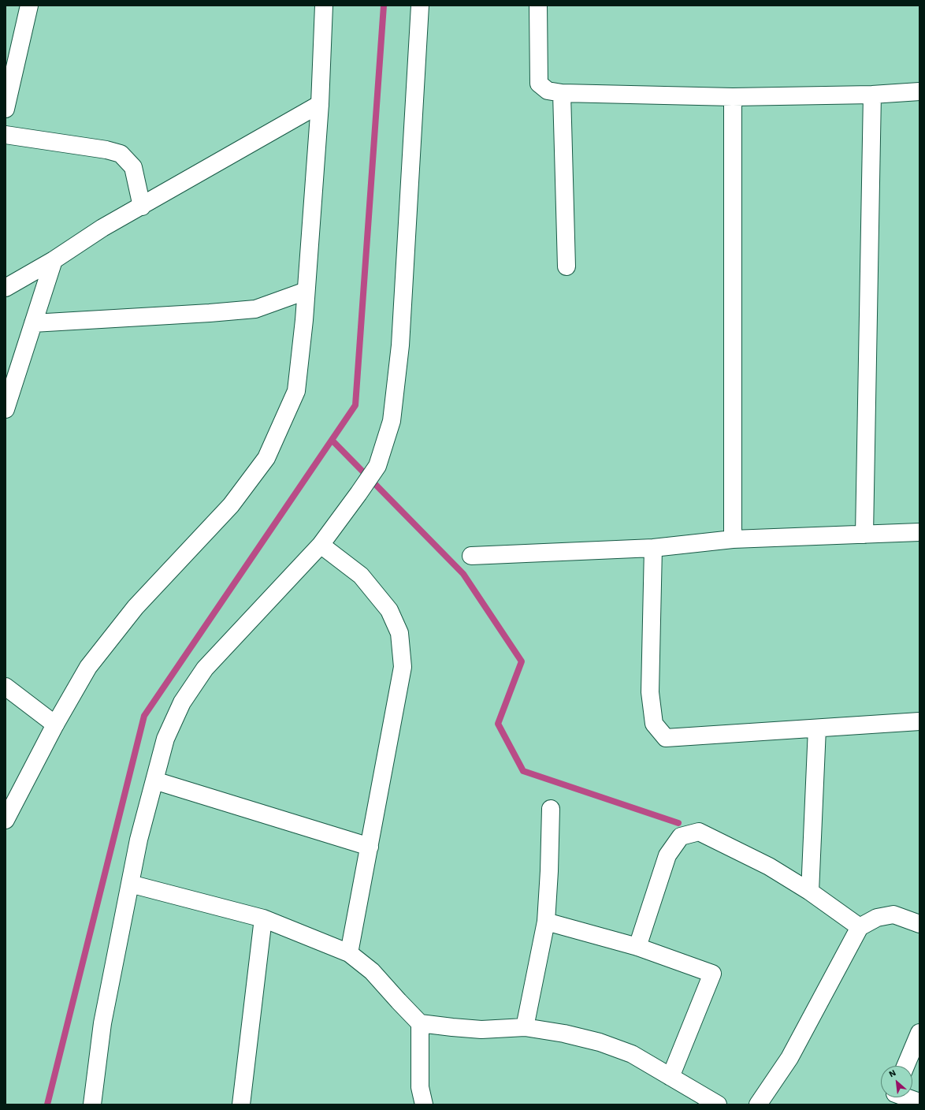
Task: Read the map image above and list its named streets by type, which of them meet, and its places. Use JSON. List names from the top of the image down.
{
  "north": "top left"
}
